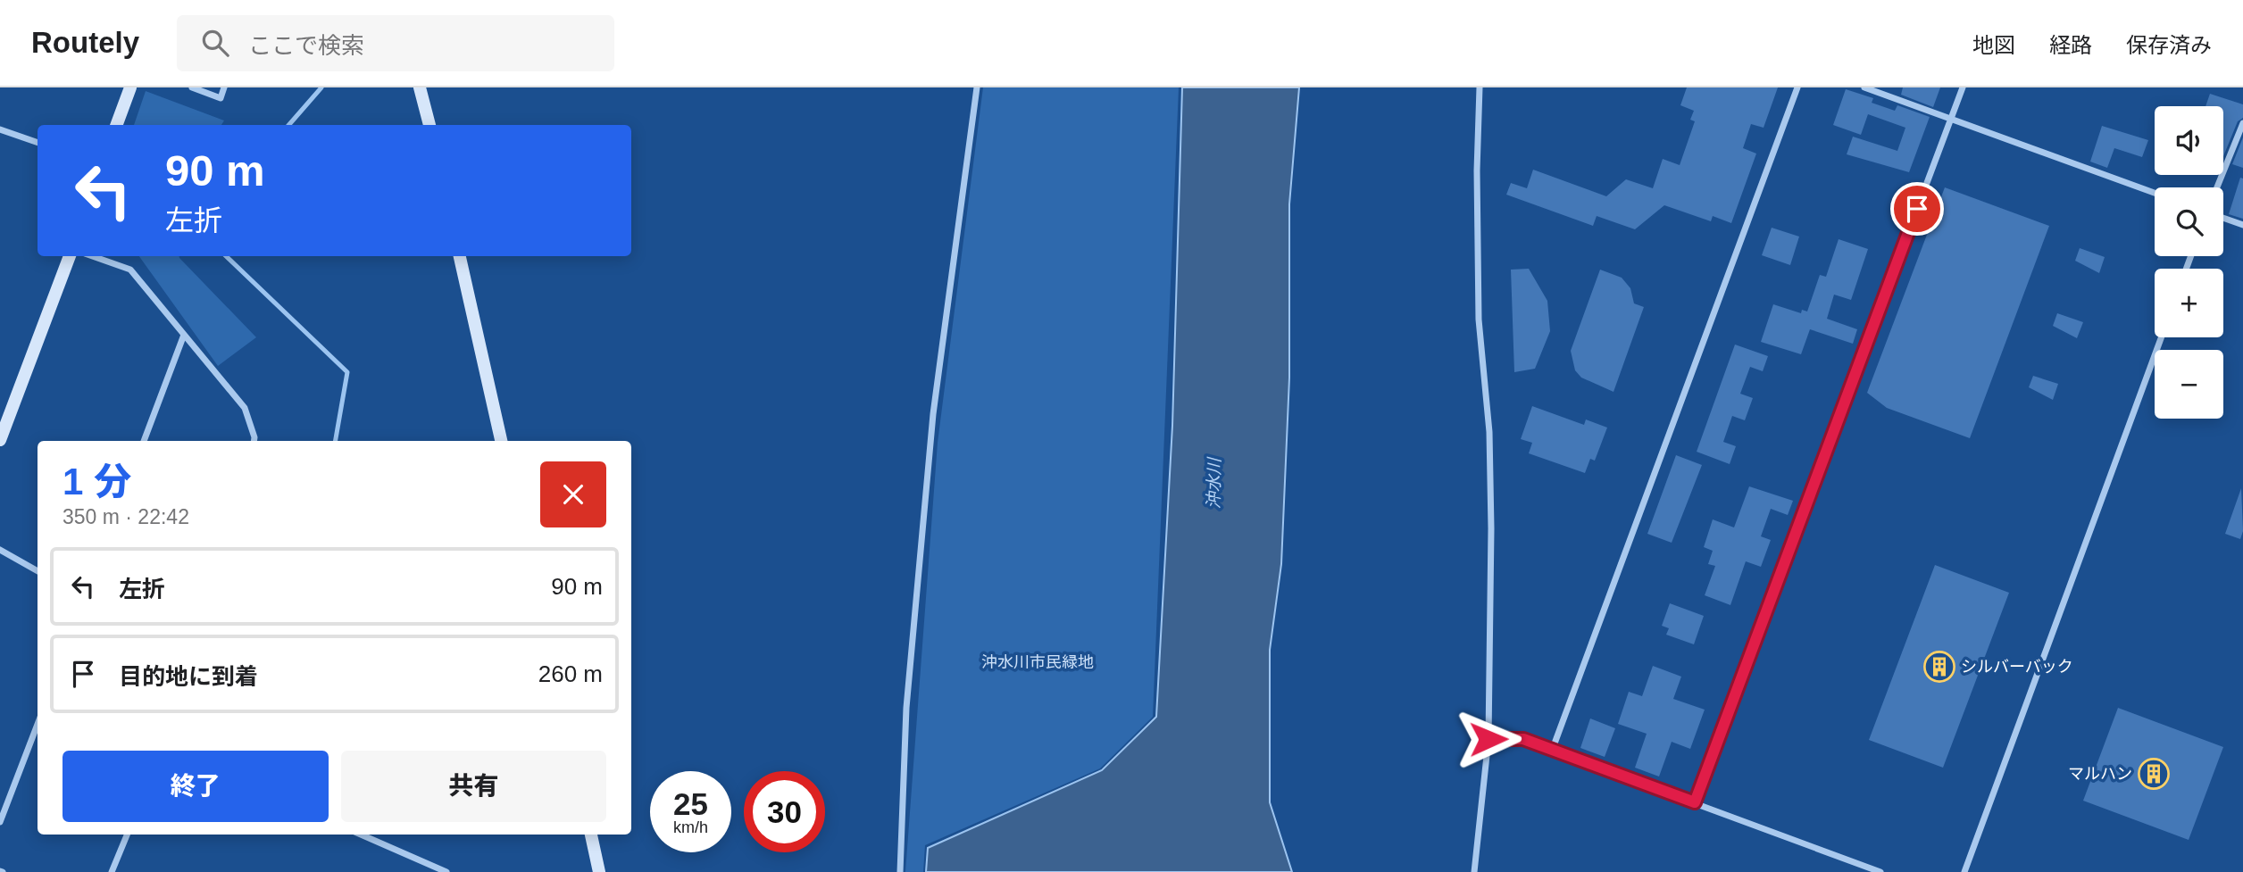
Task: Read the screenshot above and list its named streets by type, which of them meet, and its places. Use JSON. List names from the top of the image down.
{
  "water": ["沖水川"],
  "parks": ["沖水川市民緑地"],
  "places": {
    "building": ["シルバーバック", "マルハン"]
  },
  "page": {
    "header": "Routely",
    "search": "ここで検索",
    "nav": ["地図", "経路", "保存済み"],
    "map_buttons": ["+", "−"],
    "turn": ["90 m", "左折"],
    "heading": ["1 分", "350 m · 22:42"],
    "list": [
      {
        "name": "左折",
        "value": "90 m"
      },
      {
        "name": "目的地に到着",
        "value": "260 m"
      }
    ],
    "buttons": ["終了", "共有"],
    "speed": "25 km/h",
    "limit": "30"
  }
}
